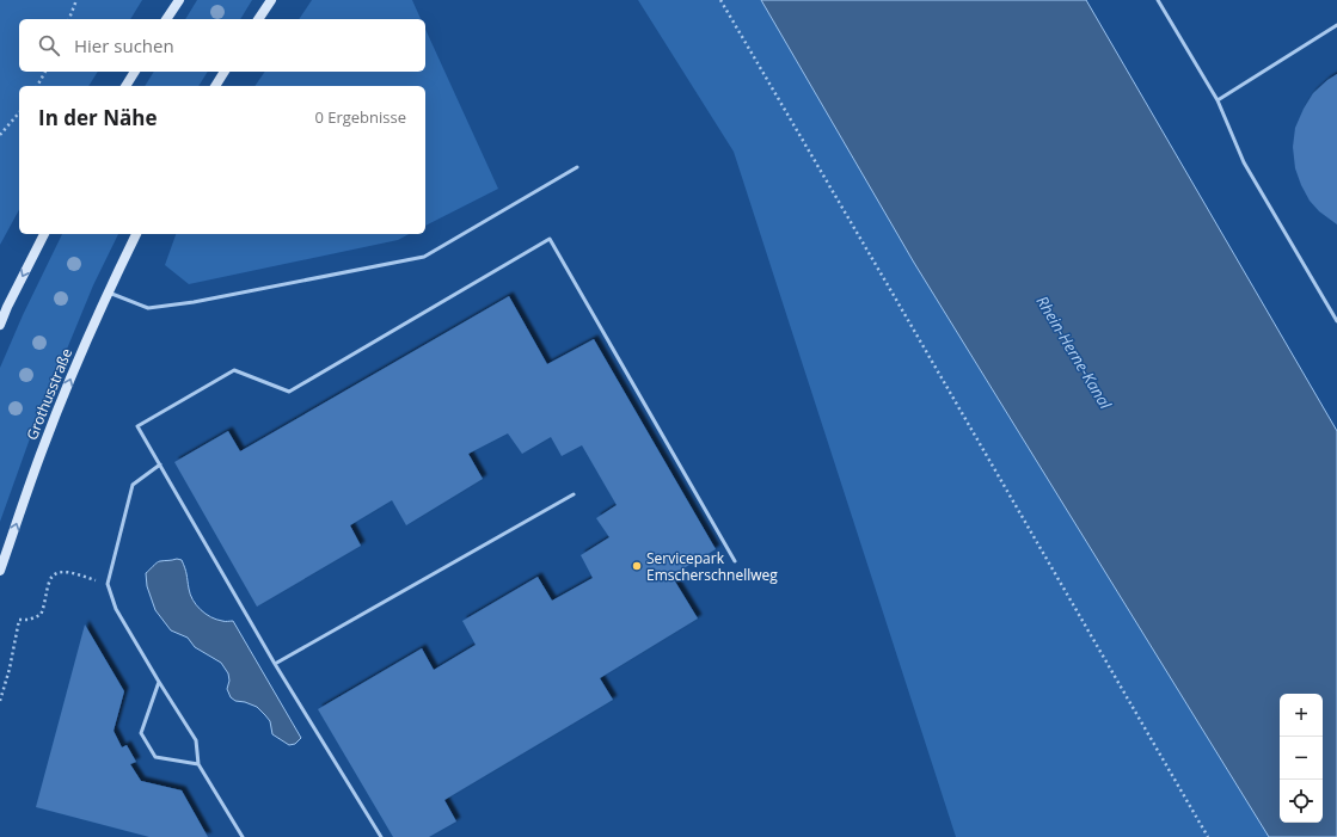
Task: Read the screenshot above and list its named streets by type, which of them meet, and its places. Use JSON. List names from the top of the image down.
{
  "streets": {
    "main road": ["Grothusstraße"]
  },
  "one_way": ["Grothusstraße"],
  "water": ["Rhein-Herne-Kanal"],
  "places": ["Servicepark Emscherschnellweg"],
  "page": {
    "search": "Hier suchen",
    "heading": ["In der Nähe", "0 Ergebnisse"],
    "map_buttons": ["+", "−"]
  }
}
